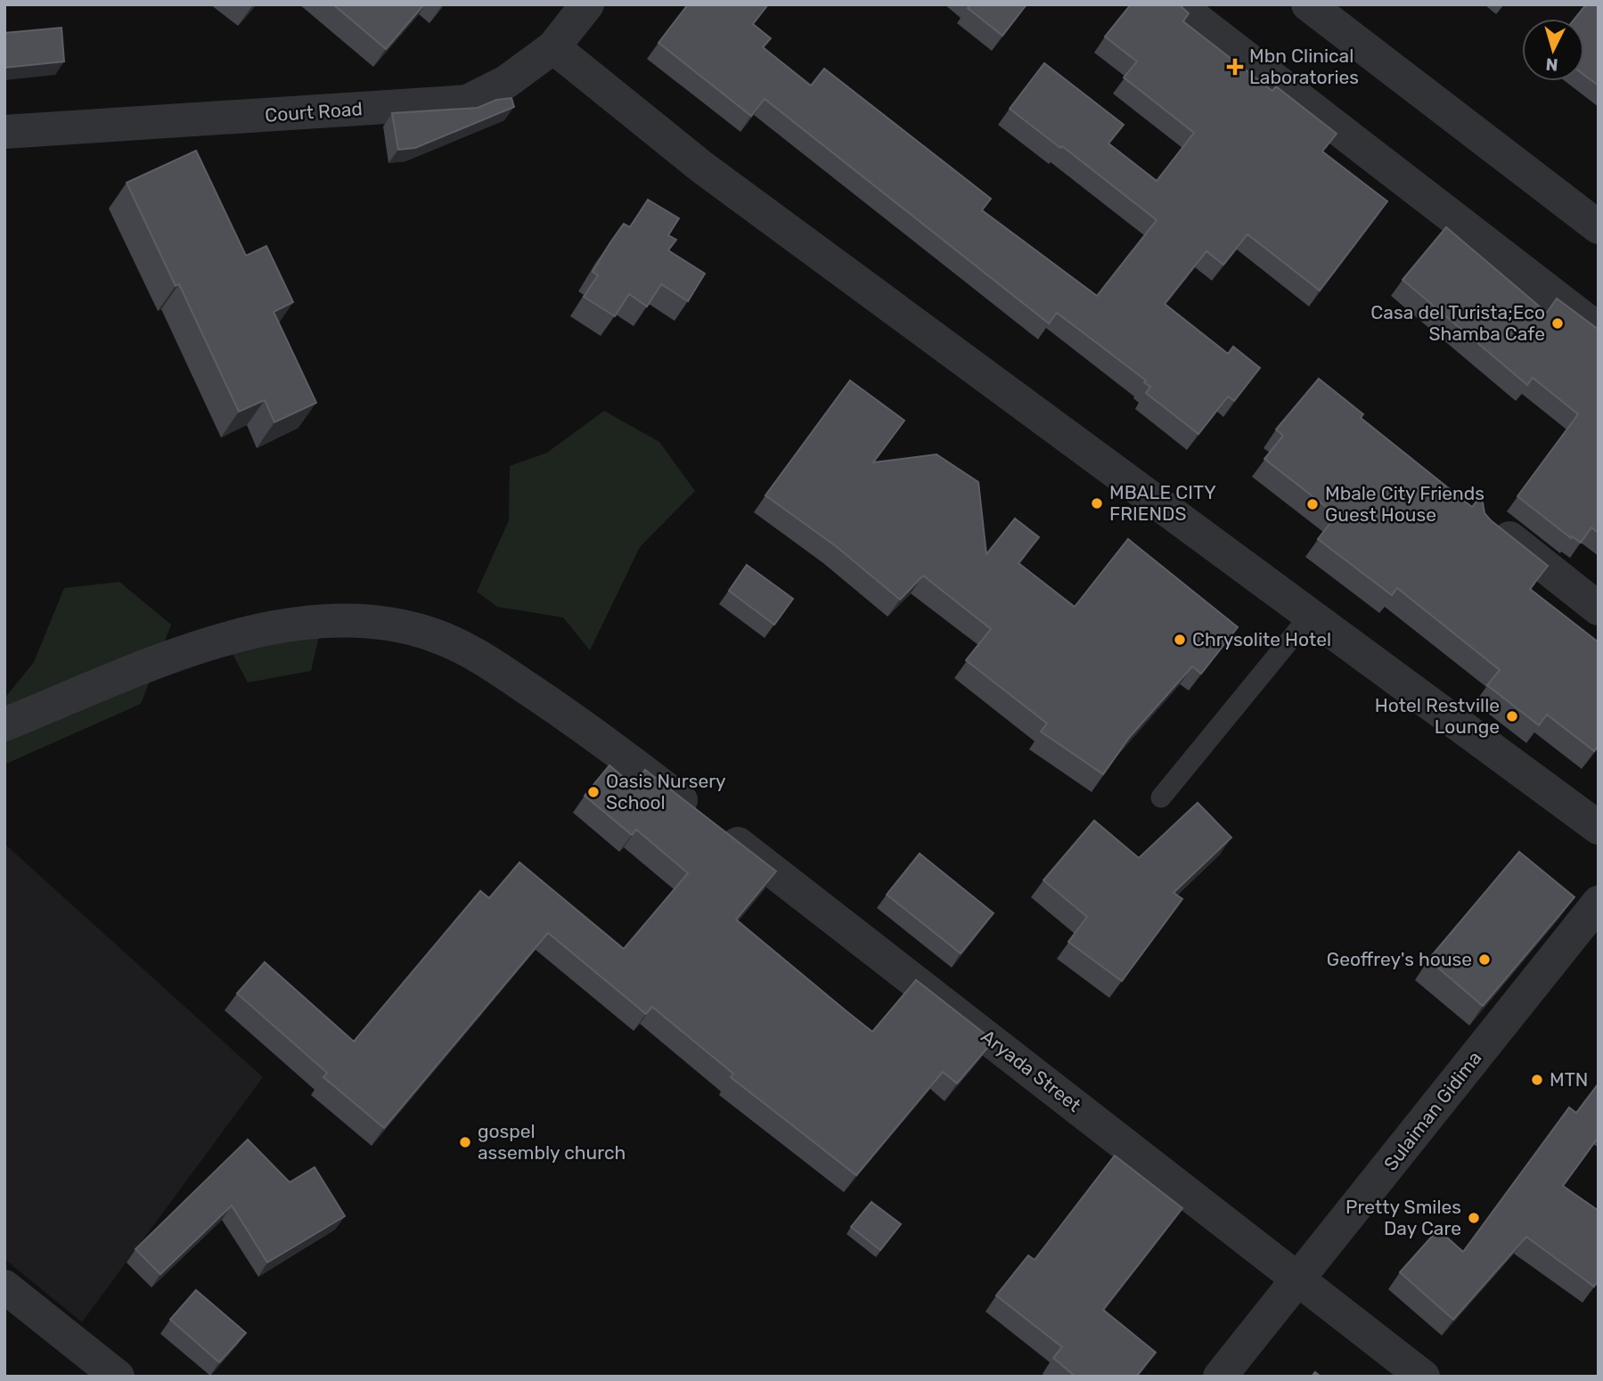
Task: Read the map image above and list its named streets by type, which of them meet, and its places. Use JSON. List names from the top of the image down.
{
  "streets": {
    "street": ["Court Road", "Aryada Street", "Sulaiman Gidima"]
  },
  "crossings": [
    ["Aryada Street", "Sulaiman Gidima"]
  ],
  "places": {
    "health": ["Mbn Clinical Laboratories"],
    "other": [
      "Casa del Turista;Eco Shamba Cafe",
      "MBALE CITY FRIENDS",
      "Mbale City Friends Guest House",
      "Chrysolite Hotel",
      "Hotel Restville Lounge",
      "Oasis Nursery School",
      "Geoffrey's house",
      "MTN",
      "gospel assembly church",
      "Pretty Smiles Day Care"
    ]
  },
  "north": "bottom"
}
